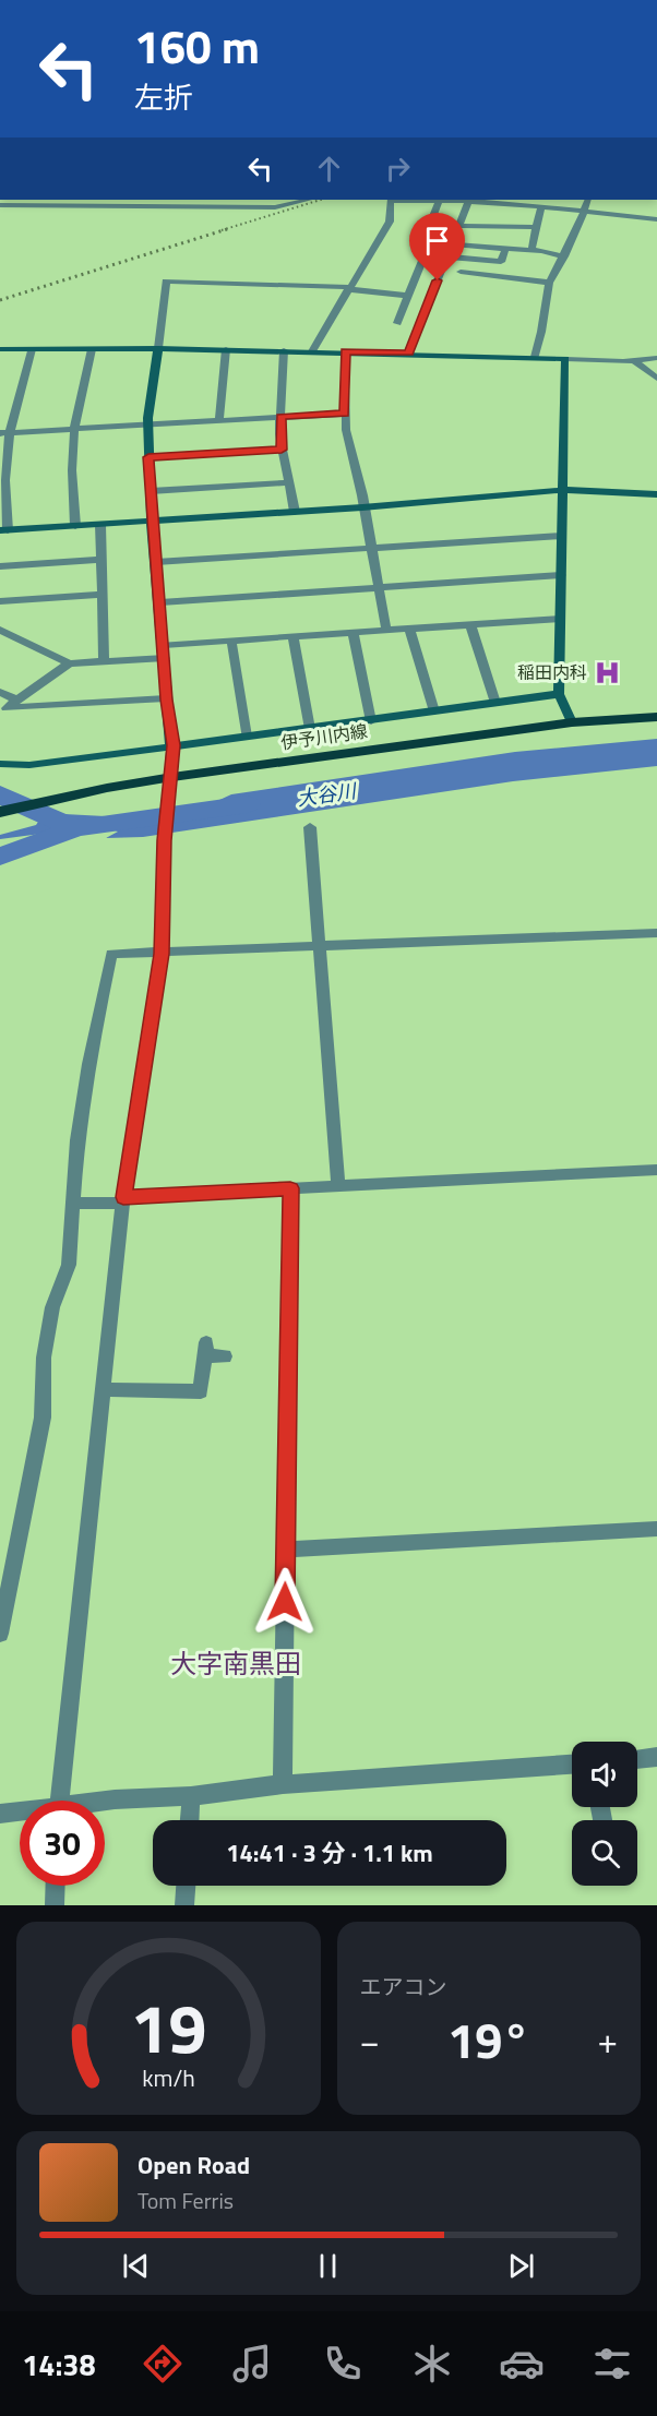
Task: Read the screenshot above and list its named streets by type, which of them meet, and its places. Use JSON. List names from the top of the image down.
{
  "streets": {
    "main road": ["伊予川内線"]
  },
  "districts": ["大字南黒田"],
  "water": ["大谷川"],
  "places": {
    "hospital": ["稲田内科"]
  },
  "page": {
    "turn": ["160 m", "左折"],
    "limit": "30",
    "trip": "14:41 · 3 分 · 1.1 km",
    "tile": "エアコン",
    "heat": ["−", "19°", "+"],
    "song": ["Open Road", "Tom Ferris"],
    "tabs": "14:38",
    "gauge": ["19", "km/h"]
  }
}
